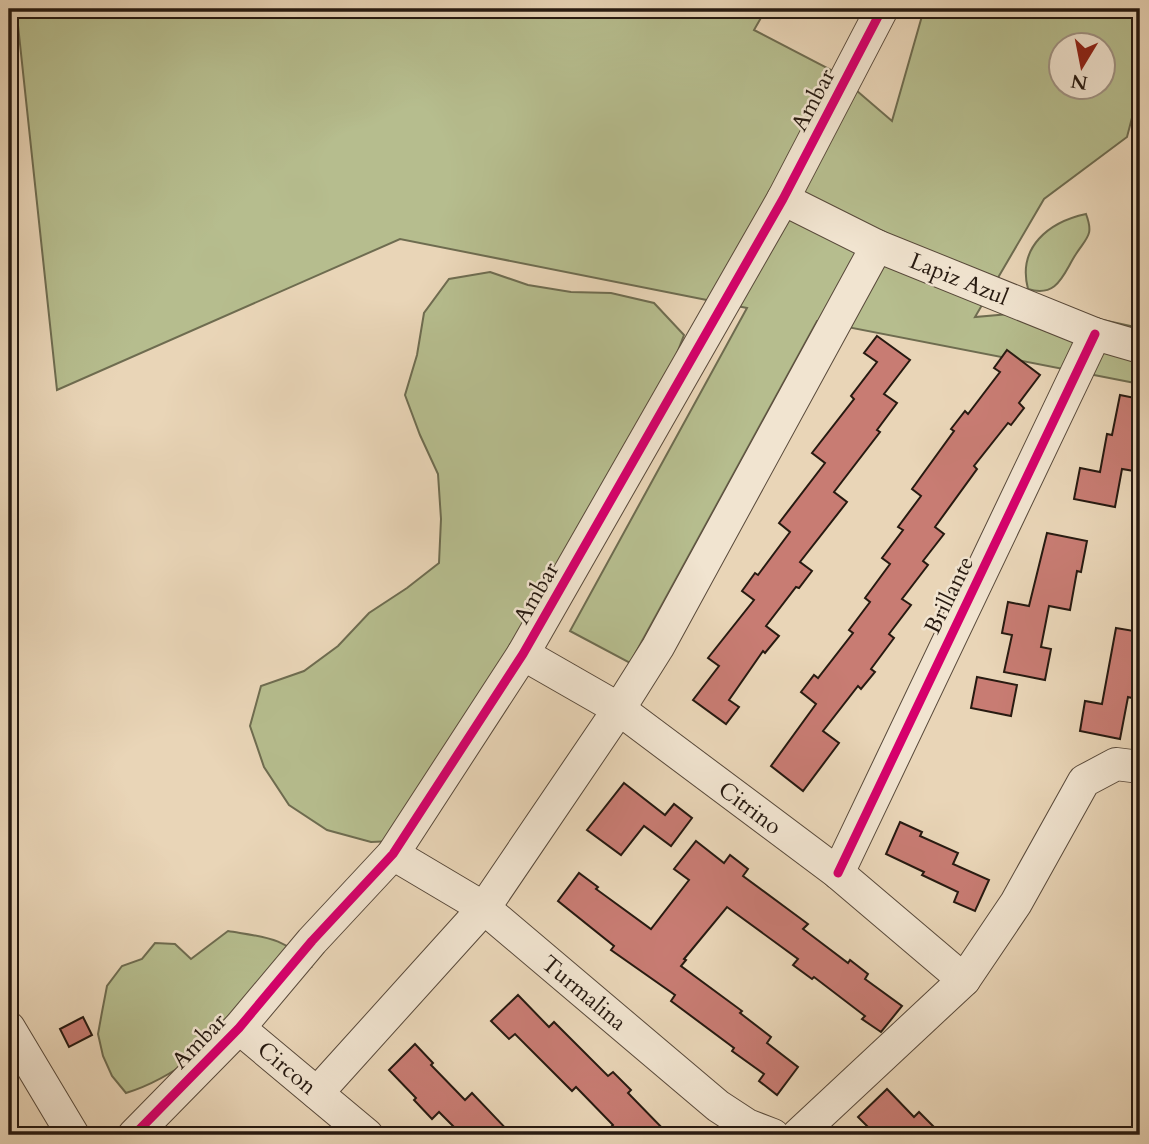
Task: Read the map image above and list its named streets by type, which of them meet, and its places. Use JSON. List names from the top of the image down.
{
  "streets": {
    "street": [
      "Ambar",
      "Lapiz Azul",
      "Brillante",
      "Citrino",
      "Turmalina",
      "Circon"
    ]
  },
  "crossings": [
    ["Ambar", "Lapiz Azul"],
    ["Ambar", "Citrino"],
    ["Ambar", "Turmalina"],
    ["Ambar", "Circon"],
    ["Lapiz Azul", "Brillante"],
    ["Brillante", "Citrino"]
  ],
  "north": "bottom"
}
